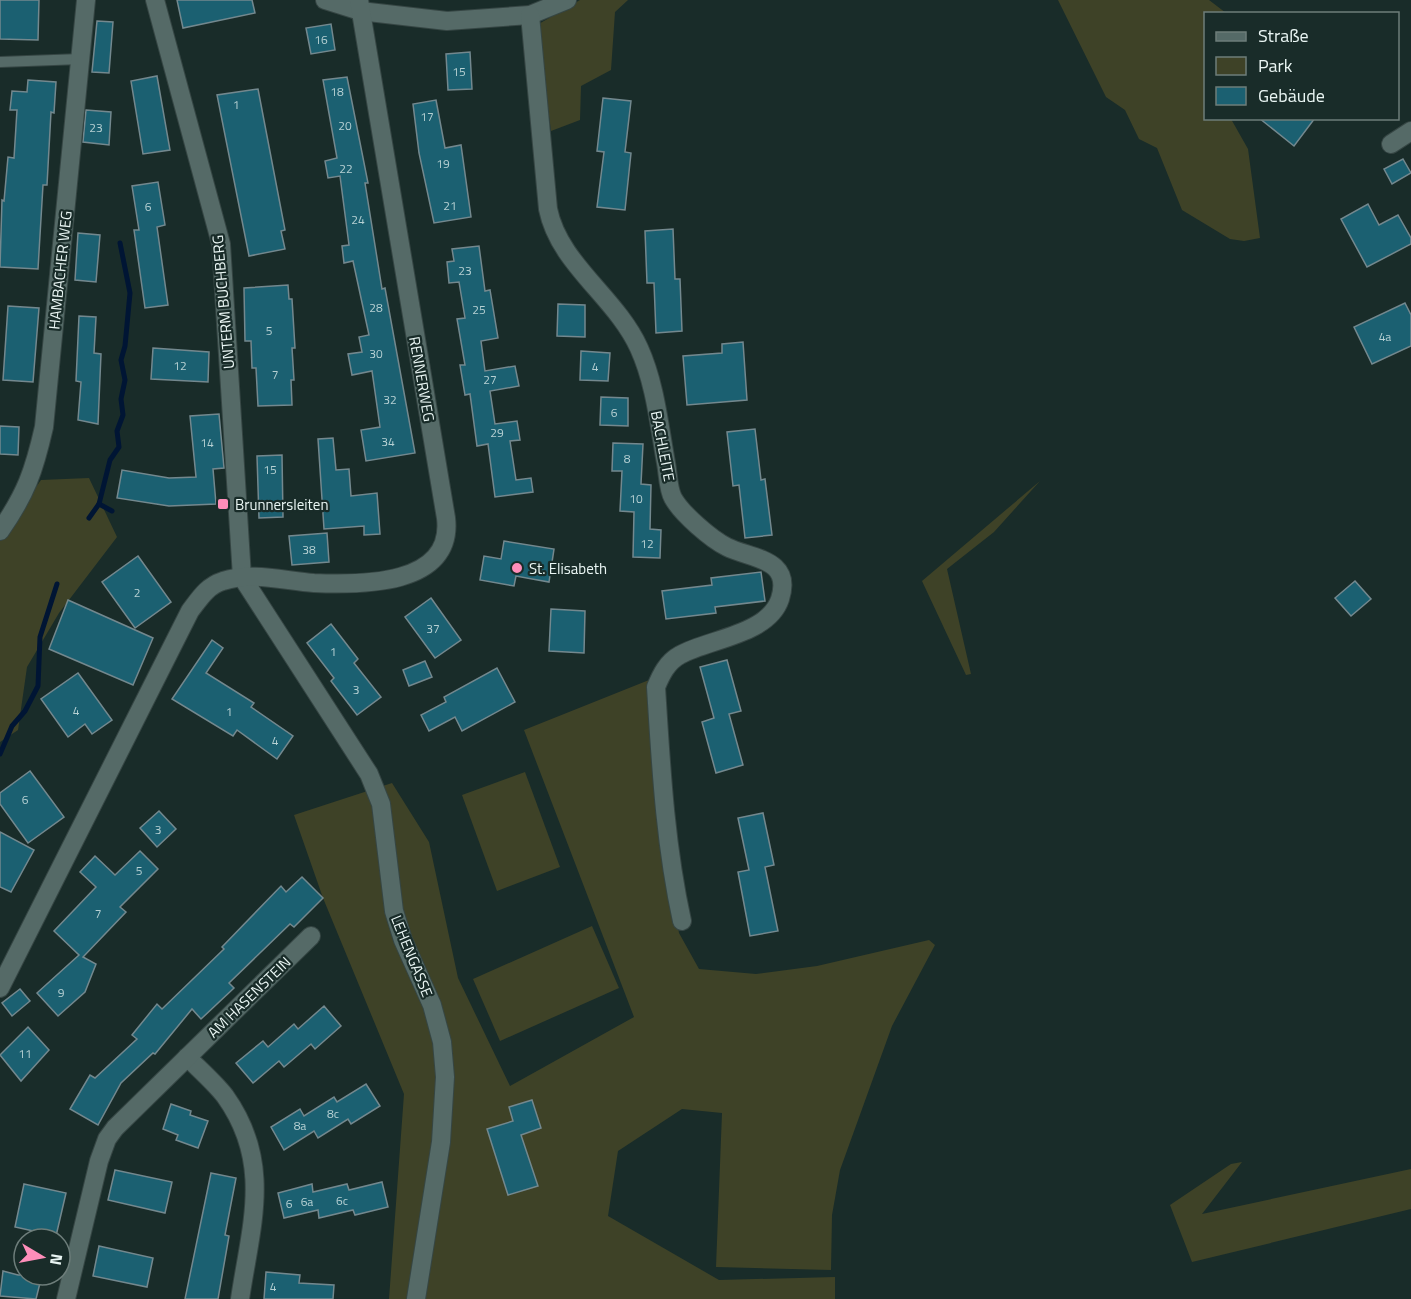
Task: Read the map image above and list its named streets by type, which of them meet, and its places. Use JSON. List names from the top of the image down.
{
  "streets": {
    "street": [
      "HAMBACHER WEG",
      "UNTERM BUCHBERG",
      "RENNERWEG",
      "BACHLEITE",
      "LEHENGASSE",
      "AM HASENSTEIN"
    ]
  },
  "crossings": [
    ["UNTERM BUCHBERG", "RENNERWEG"],
    ["UNTERM BUCHBERG", "LEHENGASSE"],
    ["RENNERWEG", "LEHENGASSE"]
  ],
  "places": {
    "transit": ["Brunnersleiten"],
    "other": ["St. Elisabeth"]
  },
  "house_numbers": [
    "16",
    "15",
    "18",
    "1",
    "17",
    "20",
    "23",
    "19",
    "22",
    "21",
    "6",
    "24",
    "23",
    "28",
    "25",
    "5",
    "4a",
    "30",
    "12",
    "4",
    "7",
    "27",
    "32",
    "6",
    "29",
    "34",
    "14",
    "8",
    "15",
    "10",
    "12",
    "38",
    "2",
    "37",
    "1",
    "3",
    "4",
    "1",
    "4",
    "6",
    "3",
    "5",
    "7",
    "9",
    "11",
    "8c",
    "8a",
    "6c",
    "6a",
    "6",
    "4"
  ],
  "legend": ["Straße", "Park", "Gebäude"],
  "north": "right"
}
